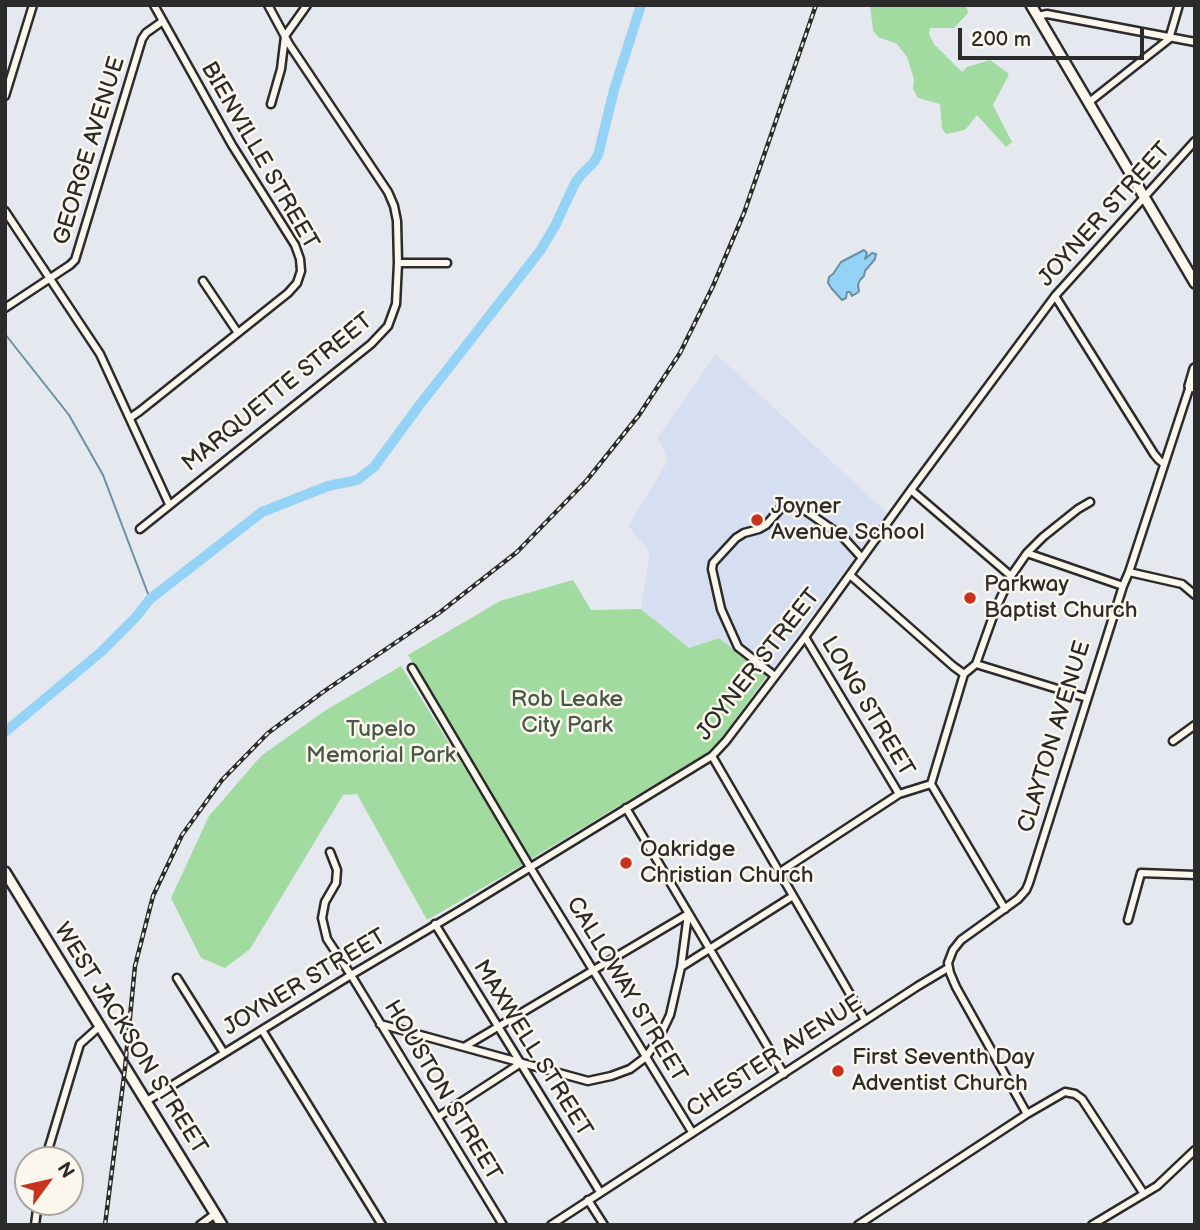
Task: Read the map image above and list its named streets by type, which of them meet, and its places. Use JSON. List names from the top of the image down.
{
  "streets": {
    "street": [
      "GEORGE AVENUE",
      "BIENVILLE STREET",
      "JOYNER STREET",
      "MARQUETTE STREET",
      "LONG STREET",
      "CLAYTON AVENUE",
      "CALLOWAY STREET",
      "WEST JACKSON STREET",
      "MAXWELL STREET",
      "CHESTER AVENUE",
      "HOUSTON STREET"
    ]
  },
  "crossings": [
    ["GEORGE AVENUE", "BIENVILLE STREET"],
    ["JOYNER STREET", "LONG STREET"],
    ["JOYNER STREET", "CALLOWAY STREET"],
    ["JOYNER STREET", "WEST JACKSON STREET"],
    ["JOYNER STREET", "MAXWELL STREET"],
    ["JOYNER STREET", "HOUSTON STREET"],
    ["CALLOWAY STREET", "CHESTER AVENUE"],
    ["MAXWELL STREET", "CHESTER AVENUE"]
  ],
  "parks": ["Rob Leake City Park", "Tupelo Memorial Park"],
  "places": [
    "Joyner Avenue School",
    "Parkway Baptist Church",
    "Oakridge Christian Church",
    "First Seventh Day Adventist Church"
  ],
  "scale_bar": "200 m",
  "north": "top right"
}
